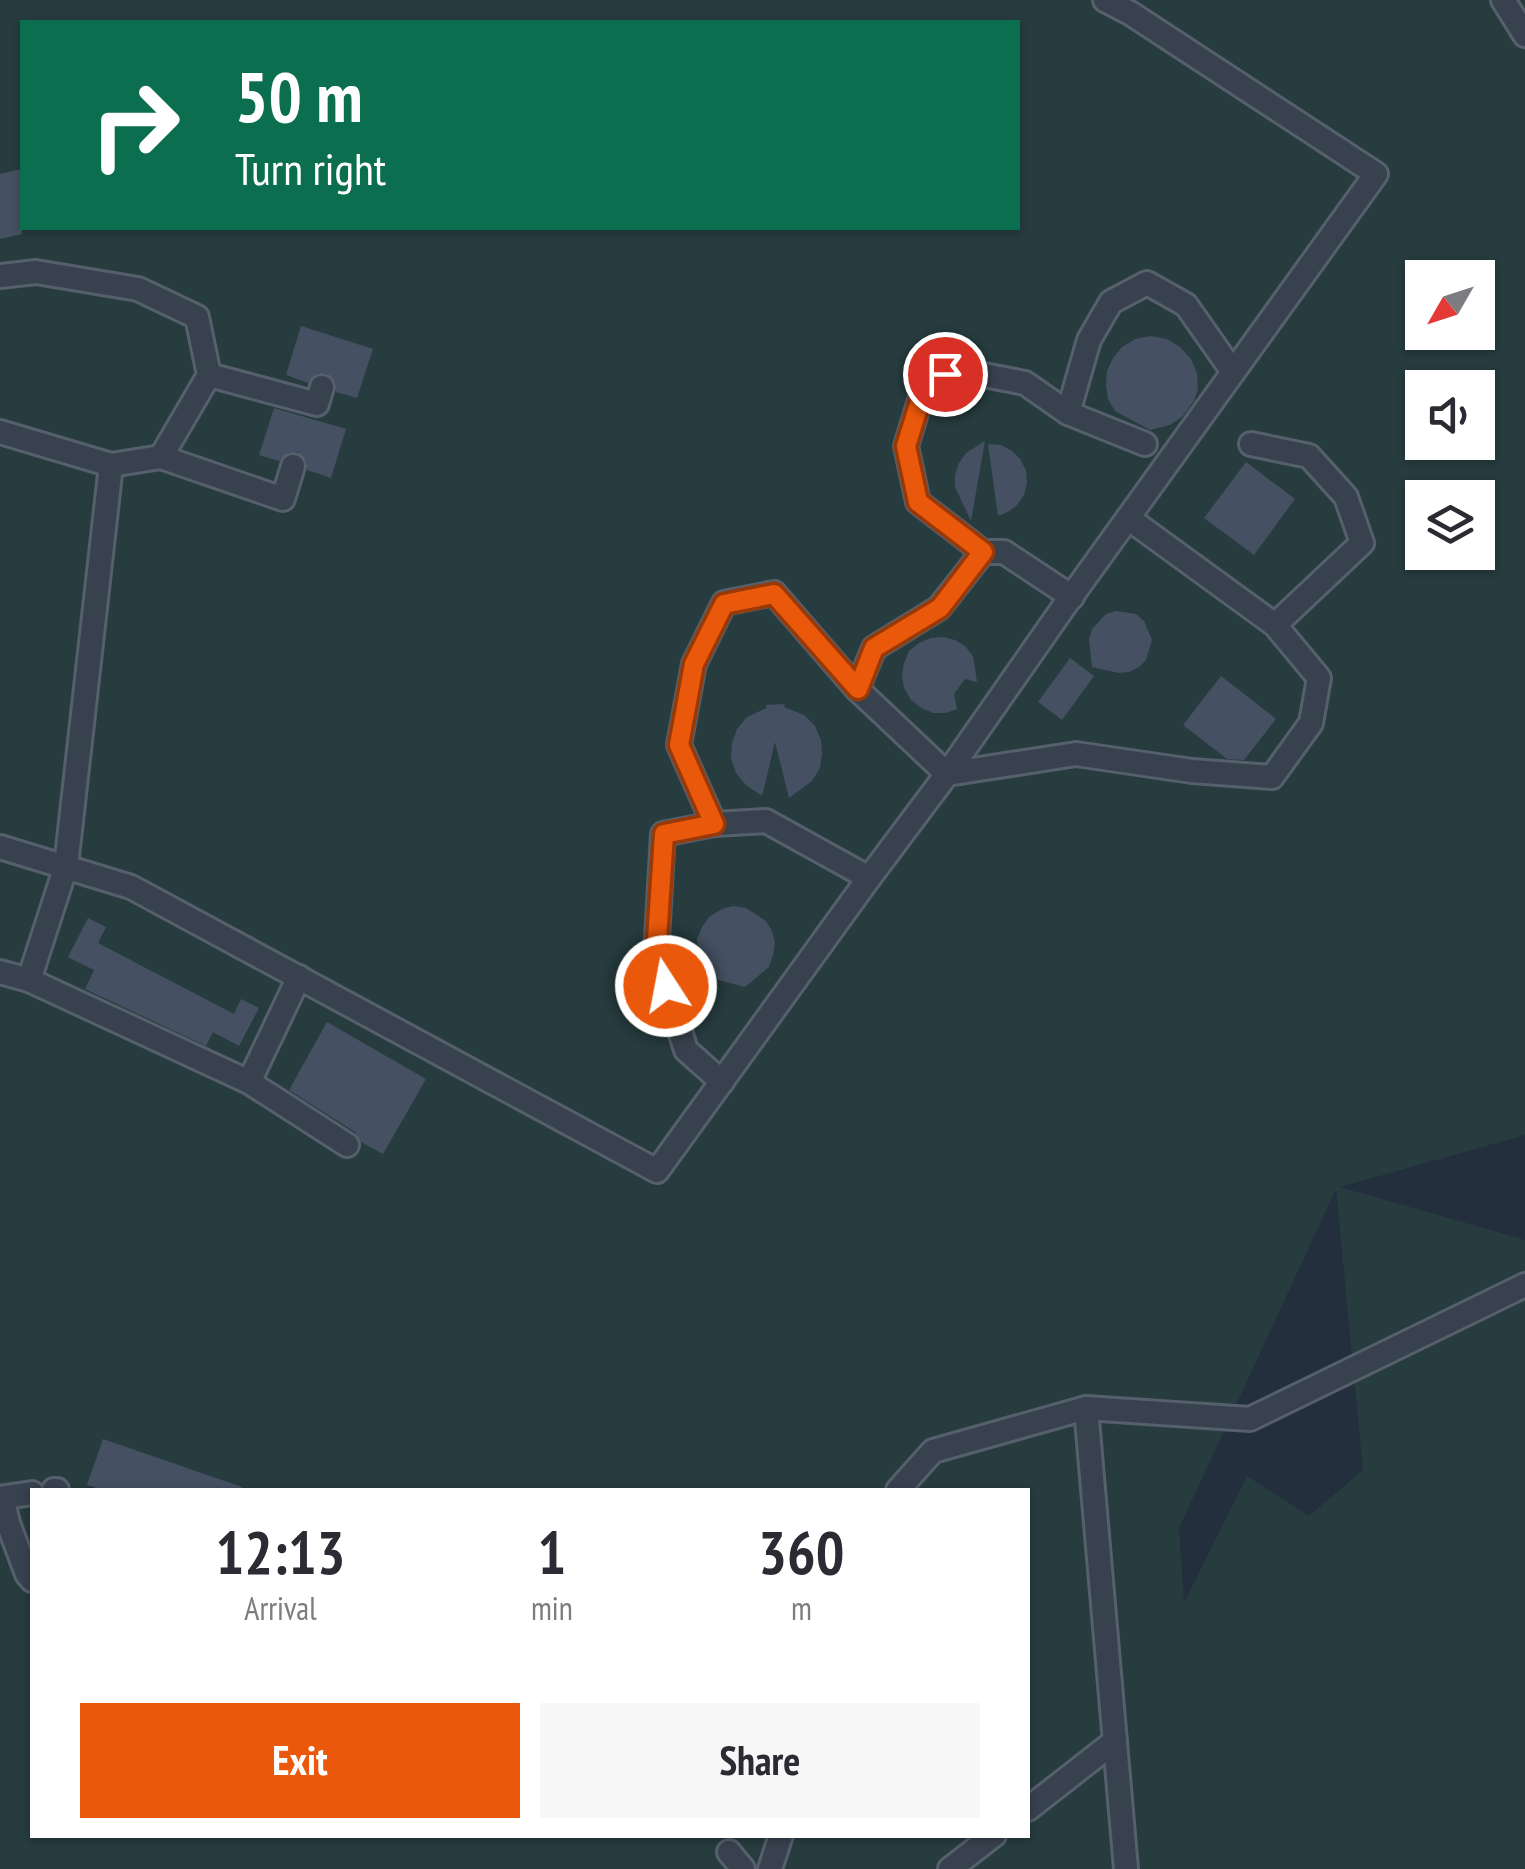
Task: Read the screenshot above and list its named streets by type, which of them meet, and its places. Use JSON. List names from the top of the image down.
{
  "north": "bottom left",
  "page": {
    "turn": ["50 m", "Turn right"],
    "eta": [
      "12:13",
      "Arrival",
      "1",
      "min",
      "360",
      "m"
    ],
    "buttons": ["Exit", "Share"]
  }
}
